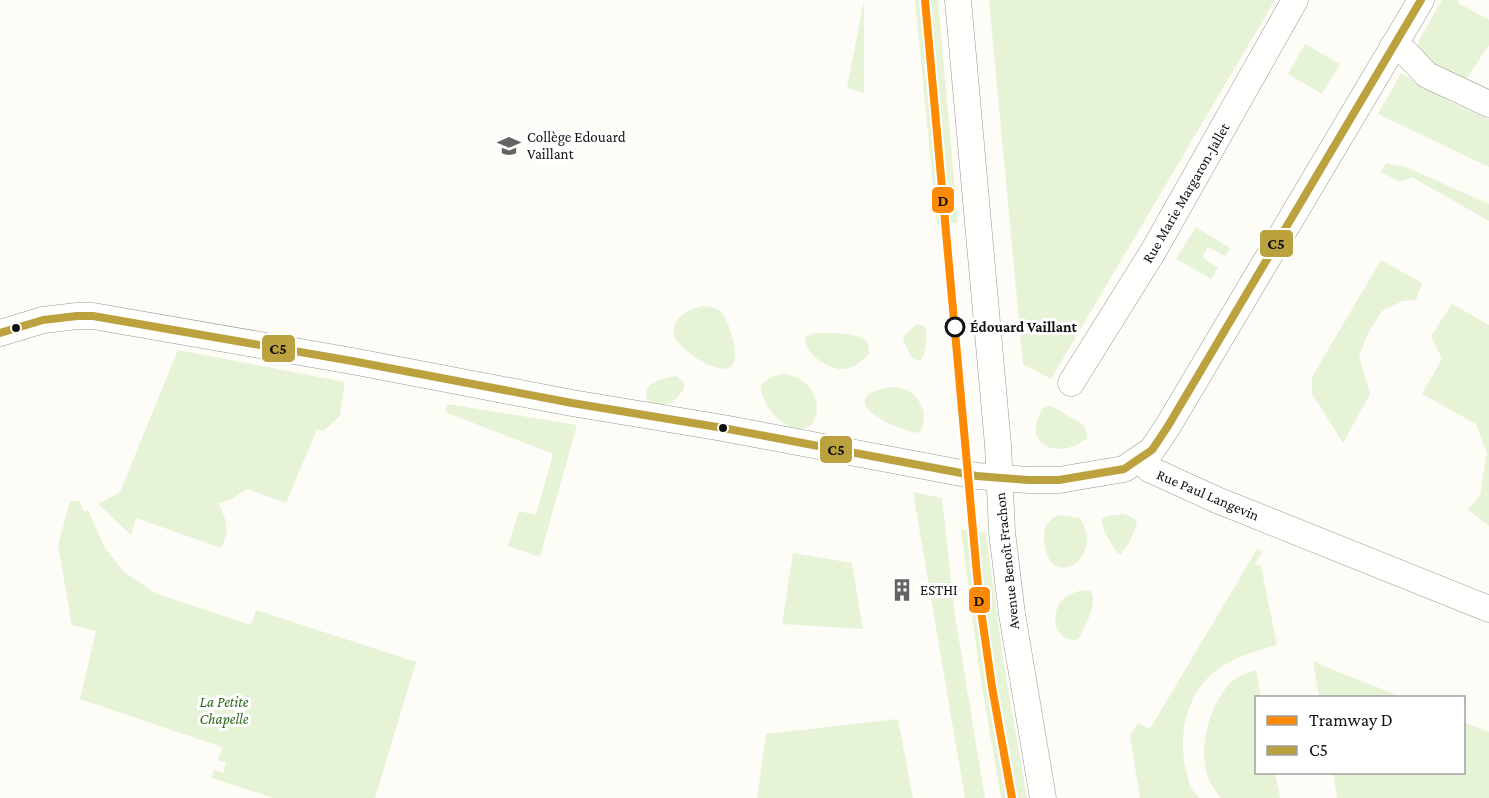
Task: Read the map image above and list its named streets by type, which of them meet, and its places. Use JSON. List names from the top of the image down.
{
  "streets": {
    "street": ["Rue Marie Margaron-Jallet", "Rue Paul Langevin", "Avenue Benoît Frachon"]
  },
  "crossings": [
    ["Rue Paul Langevin", "Avenue Benoît Frachon"]
  ],
  "parks": ["La Petite Chapelle"],
  "places": {
    "school or university": ["Collège Edouard Vaillant"],
    "other": ["Édouard Vaillant"],
    "building": ["ESTHI"]
  },
  "lines": ["tram line D", "transit line C5"],
  "legend": ["Tramway D", "C5"]
}
